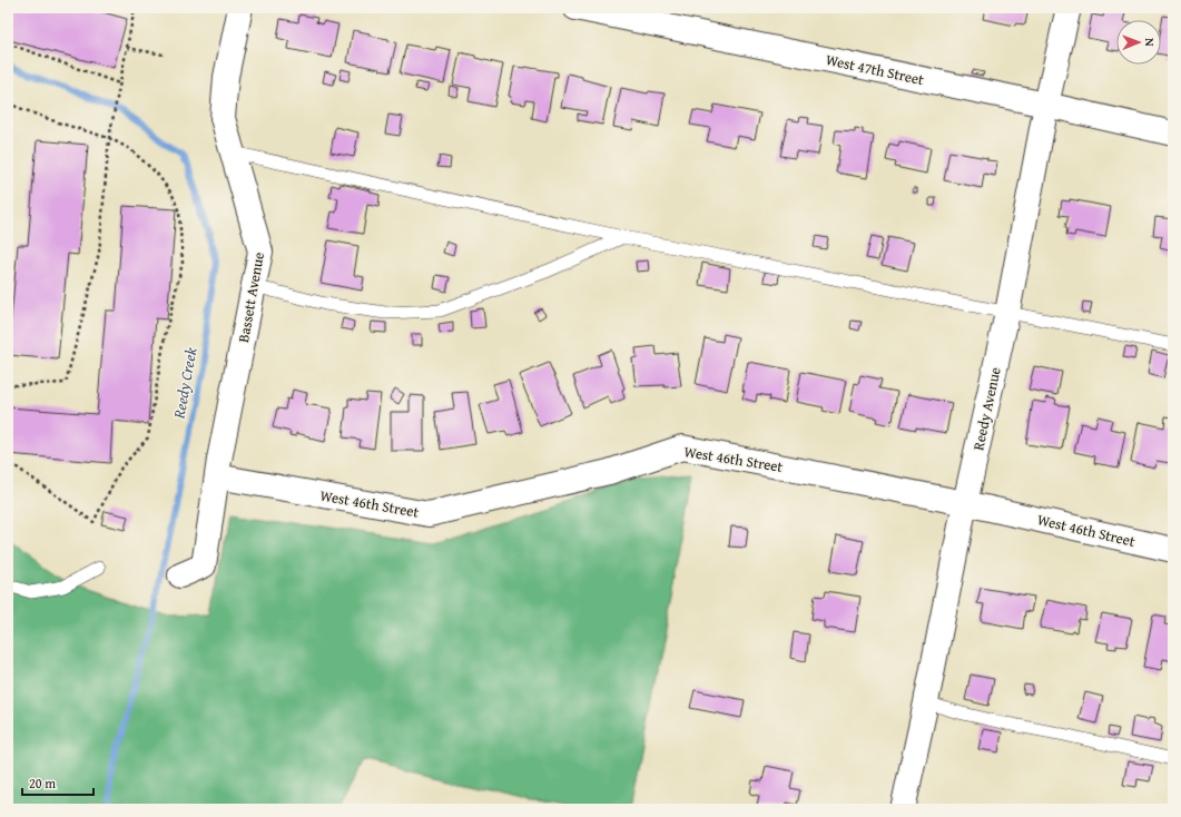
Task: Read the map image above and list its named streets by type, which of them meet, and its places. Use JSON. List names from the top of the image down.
{
  "streets": {
    "street": [
      "West 47th Street",
      "Bassett Avenue",
      "Reedy Avenue",
      "West 46th Street"
    ]
  },
  "crossings": [
    ["West 47th Street", "Reedy Avenue"],
    ["Bassett Avenue", "West 46th Street"],
    ["Reedy Avenue", "West 46th Street"]
  ],
  "water": ["Reedy Creek"],
  "scale_bar": "20 m",
  "north": "right"
}
